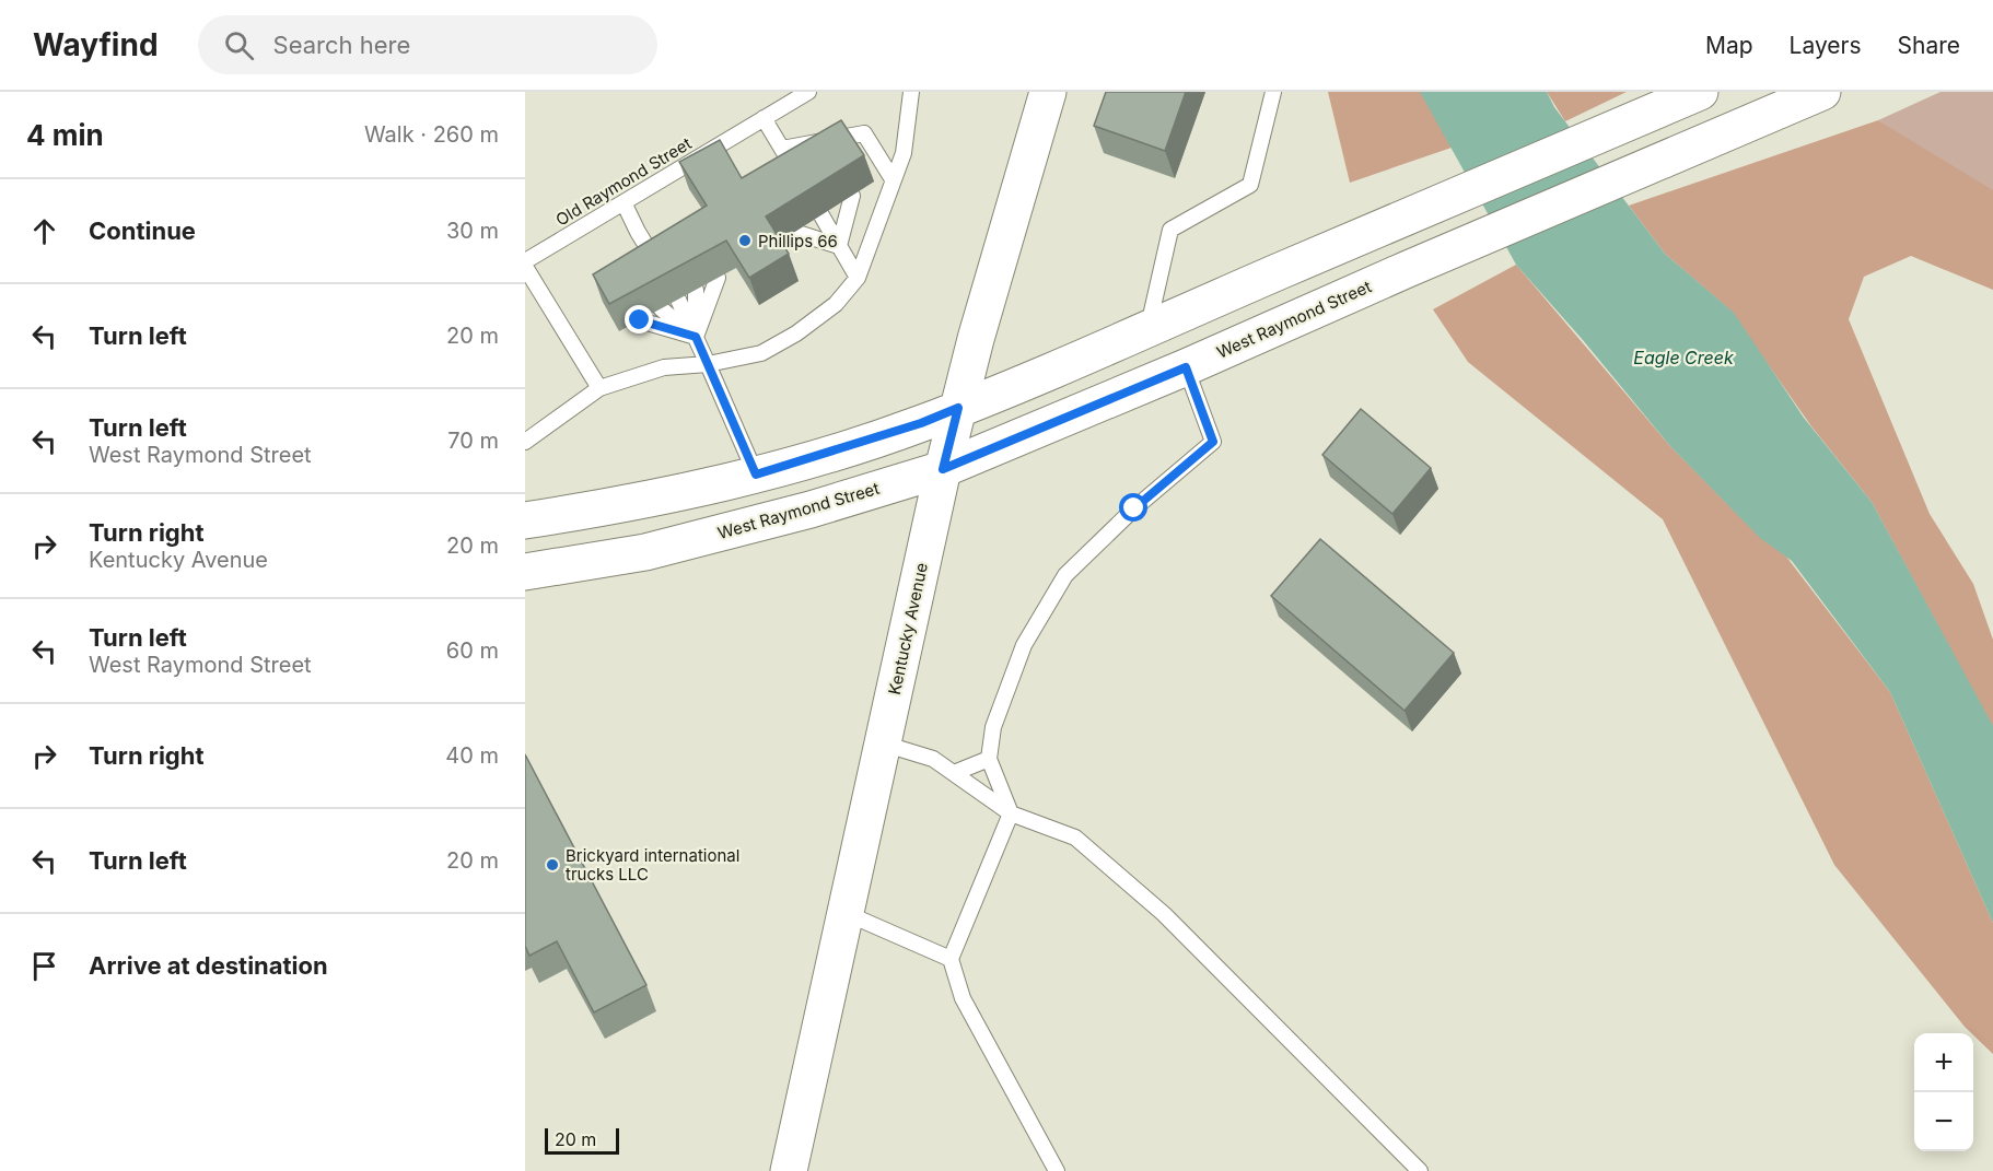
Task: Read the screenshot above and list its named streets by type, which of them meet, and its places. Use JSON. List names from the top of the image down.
{
  "streets": {
    "main road": ["West Raymond Street", "Kentucky Avenue"],
    "lane": ["Old Raymond Street"]
  },
  "crossings": [
    ["West Raymond Street", "Kentucky Avenue"]
  ],
  "water": ["Eagle Creek"],
  "places": ["Phillips 66", "Brickyard international trucks LLC"],
  "scale_bar": "20 m",
  "page": {
    "header": "Wayfind",
    "search": "Search here",
    "nav": ["Map", "Layers", "Share"],
    "heading": ["4 min", "Walk · 260 m"],
    "list": [
      ["Continue", "30 m"],
      ["Turn left", "20 m"],
      ["Turn left", "West Raymond Street", "70 m"],
      ["Turn right", "Kentucky Avenue", "20 m"],
      ["Turn left", "West Raymond Street", "60 m"],
      ["Turn right", "40 m"],
      ["Turn left", "20 m"],
      "Arrive at destination"
    ],
    "map_buttons": ["+", "−"],
    "scale": "20 m"
  }
}
